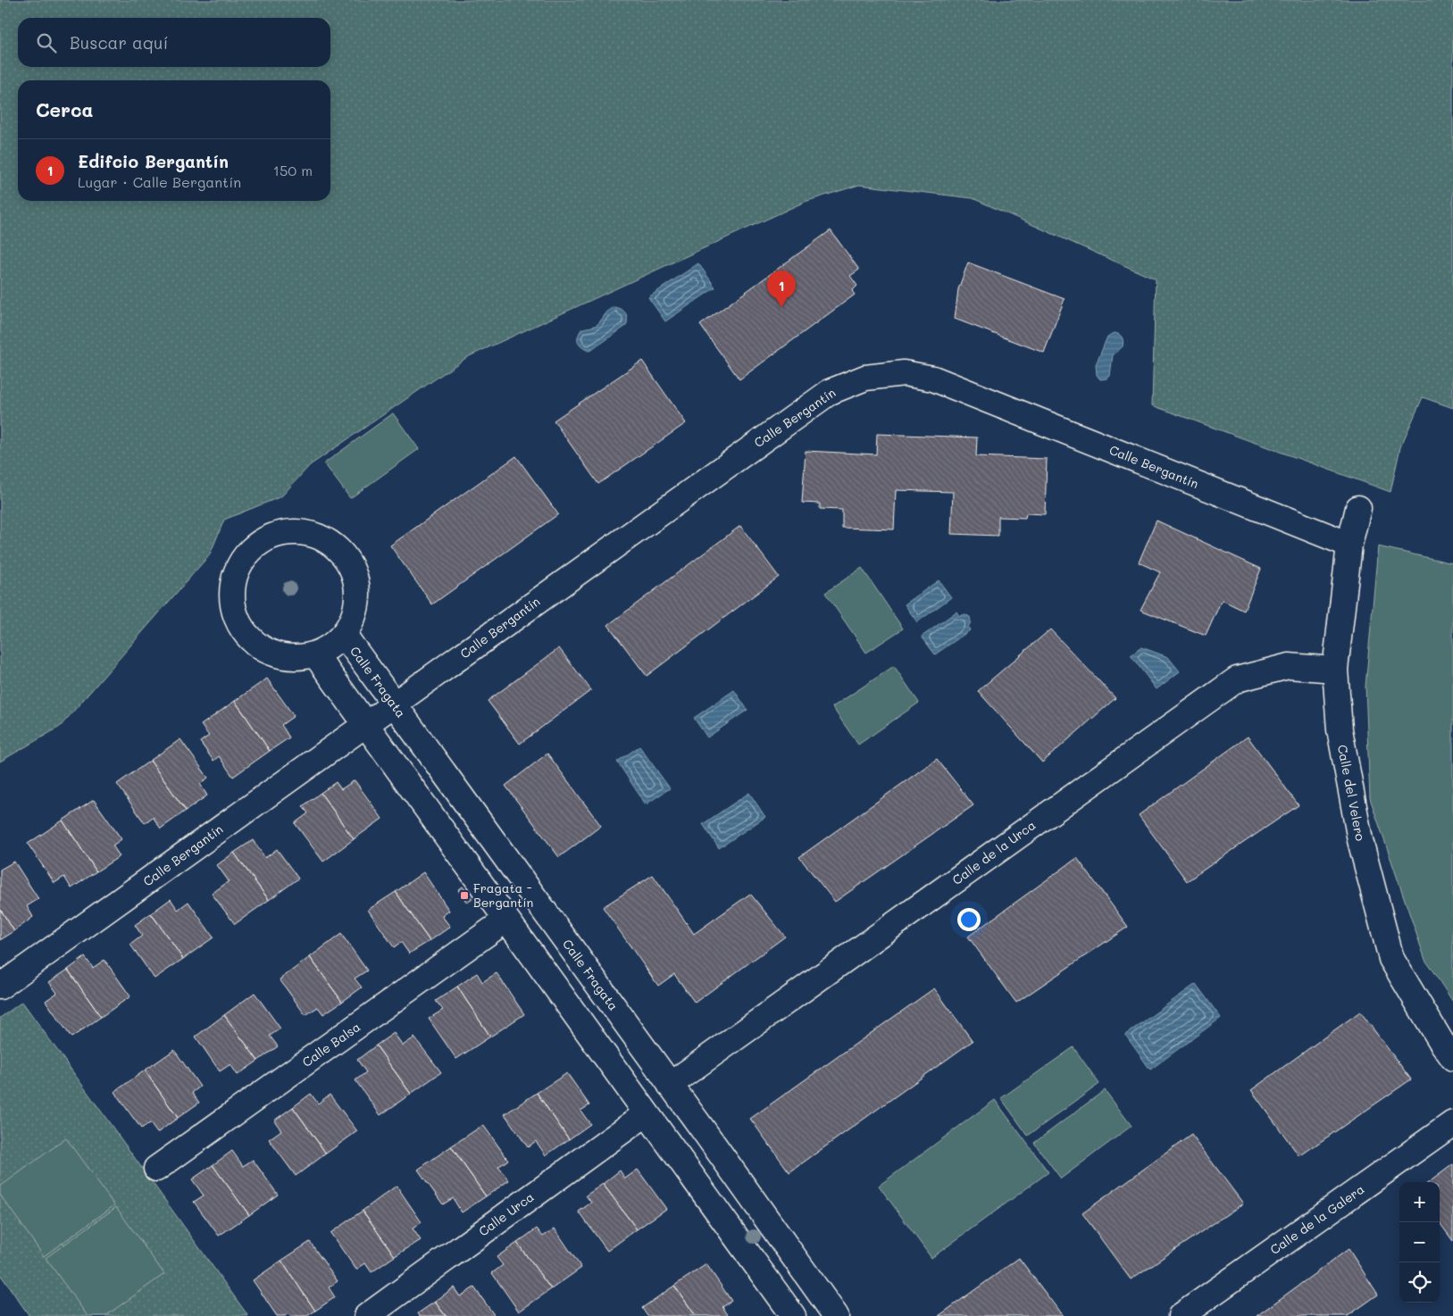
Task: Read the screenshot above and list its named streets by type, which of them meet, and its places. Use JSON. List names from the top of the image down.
{
  "streets": {
    "street": [
      "Calle Bergantín",
      "Calle Fragata",
      "Calle del Velero",
      "Calle de la Urca",
      "Calle Balsa",
      "Calle Urca",
      "Calle de la Galera"
    ]
  },
  "crossings": [
    ["Calle Bergantín", "Calle Fragata"],
    ["Calle Bergantín", "Calle del Velero"],
    ["Calle Fragata", "Calle de la Urca"],
    ["Calle del Velero", "Calle de la Urca"]
  ],
  "places": {
    "transit": ["Fragata - Bergantín"]
  },
  "page": {
    "search": "Buscar aquí",
    "heading": "Cerca",
    "list": [
      {
        "mark": "1",
        "name": "Edifcio Bergantín",
        "note": "Lugar · Calle Bergantín",
        "value": "150 m"
      }
    ],
    "pins": "1",
    "map_buttons": ["+", "−"]
  }
}
